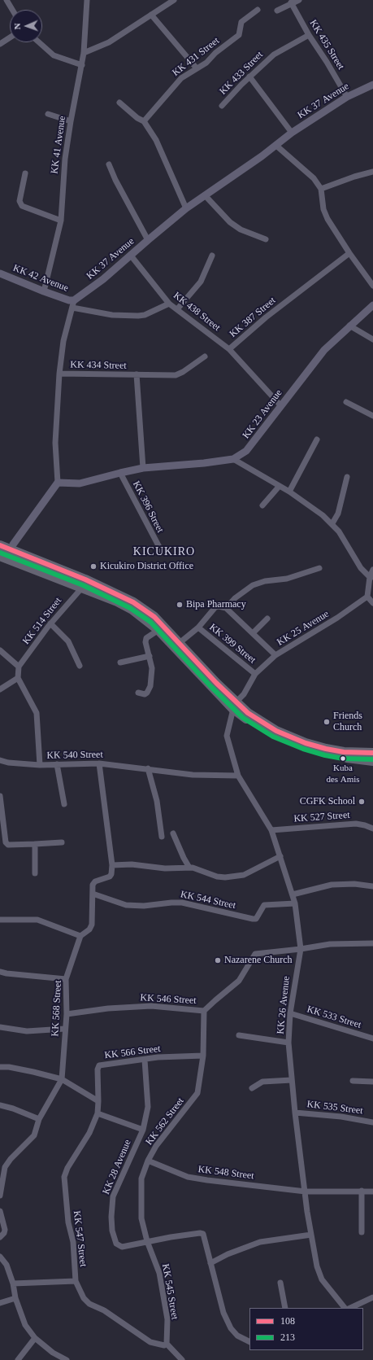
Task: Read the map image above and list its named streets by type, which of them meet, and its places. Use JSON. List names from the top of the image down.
{
  "streets": {
    "main road": ["KK 37 Avenue", "KK 42 Avenue", "KK 23 Avenue"],
    "street": [
      "KK 435 Street",
      "KK 431 Street",
      "KK 433 Street",
      "KK 41 Avenue",
      "KK 438 Street",
      "KK 387 Street",
      "KK 434 Street",
      "KK 396 Street",
      "KK 514 Street",
      "KK 25 Avenue",
      "KK 399 Street",
      "KK 540 Street",
      "KK 527 Street",
      "KK 544 Street",
      "KK 546 Street",
      "KK 26 Avenue",
      "KK 568 Street",
      "KK 533 Street",
      "KK 566 Street",
      "KK 535 Street",
      "KK 562 Street",
      "KK 28 Avenue",
      "KK 548 Street",
      "KK 547 Street",
      "KK 545 Street"
    ]
  },
  "crossings": [
    ["KK 435 Street", "KK 433 Street"],
    ["KK 435 Street", "KK 37 Avenue"],
    ["KK 37 Avenue", "KK 42 Avenue"],
    ["KK 37 Avenue", "KK 438 Street"],
    ["KK 41 Avenue", "KK 42 Avenue"],
    ["KK 438 Street", "KK 387 Street"],
    ["KK 387 Street", "KK 23 Avenue"],
    ["KK 23 Avenue", "KK 396 Street"],
    ["KK 25 Avenue", "KK 399 Street"],
    ["KK 25 Avenue", "KK 26 Avenue"],
    ["KK 540 Street", "KK 26 Avenue"],
    ["KK 527 Street", "KK 26 Avenue"],
    ["KK 544 Street", "KK 26 Avenue"],
    ["KK 544 Street", "KK 568 Street"],
    ["KK 546 Street", "KK 26 Avenue"],
    ["KK 546 Street", "KK 568 Street"],
    ["KK 546 Street", "KK 562 Street"],
    ["KK 26 Avenue", "KK 533 Street"],
    ["KK 26 Avenue", "KK 535 Street"],
    ["KK 26 Avenue", "KK 548 Street"],
    ["KK 566 Street", "KK 562 Street"],
    ["KK 562 Street", "KK 28 Avenue"],
    ["KK 562 Street", "KK 548 Street"],
    ["KK 562 Street", "KK 545 Street"],
    ["KK 28 Avenue", "KK 547 Street"],
    ["KK 28 Avenue", "KK 545 Street"],
    ["KK 547 Street", "KK 545 Street"]
  ],
  "districts": ["KICUKIRO"],
  "places": [
    "Kicukiro District Office",
    "Bipa Pharmacy",
    "Friends Church",
    "Kuba des Amis",
    "CGFK School",
    "Nazarene Church"
  ],
  "lines": ["transit line 108", "transit line 213"],
  "legend": ["108", "213"],
  "north": "left"
}
